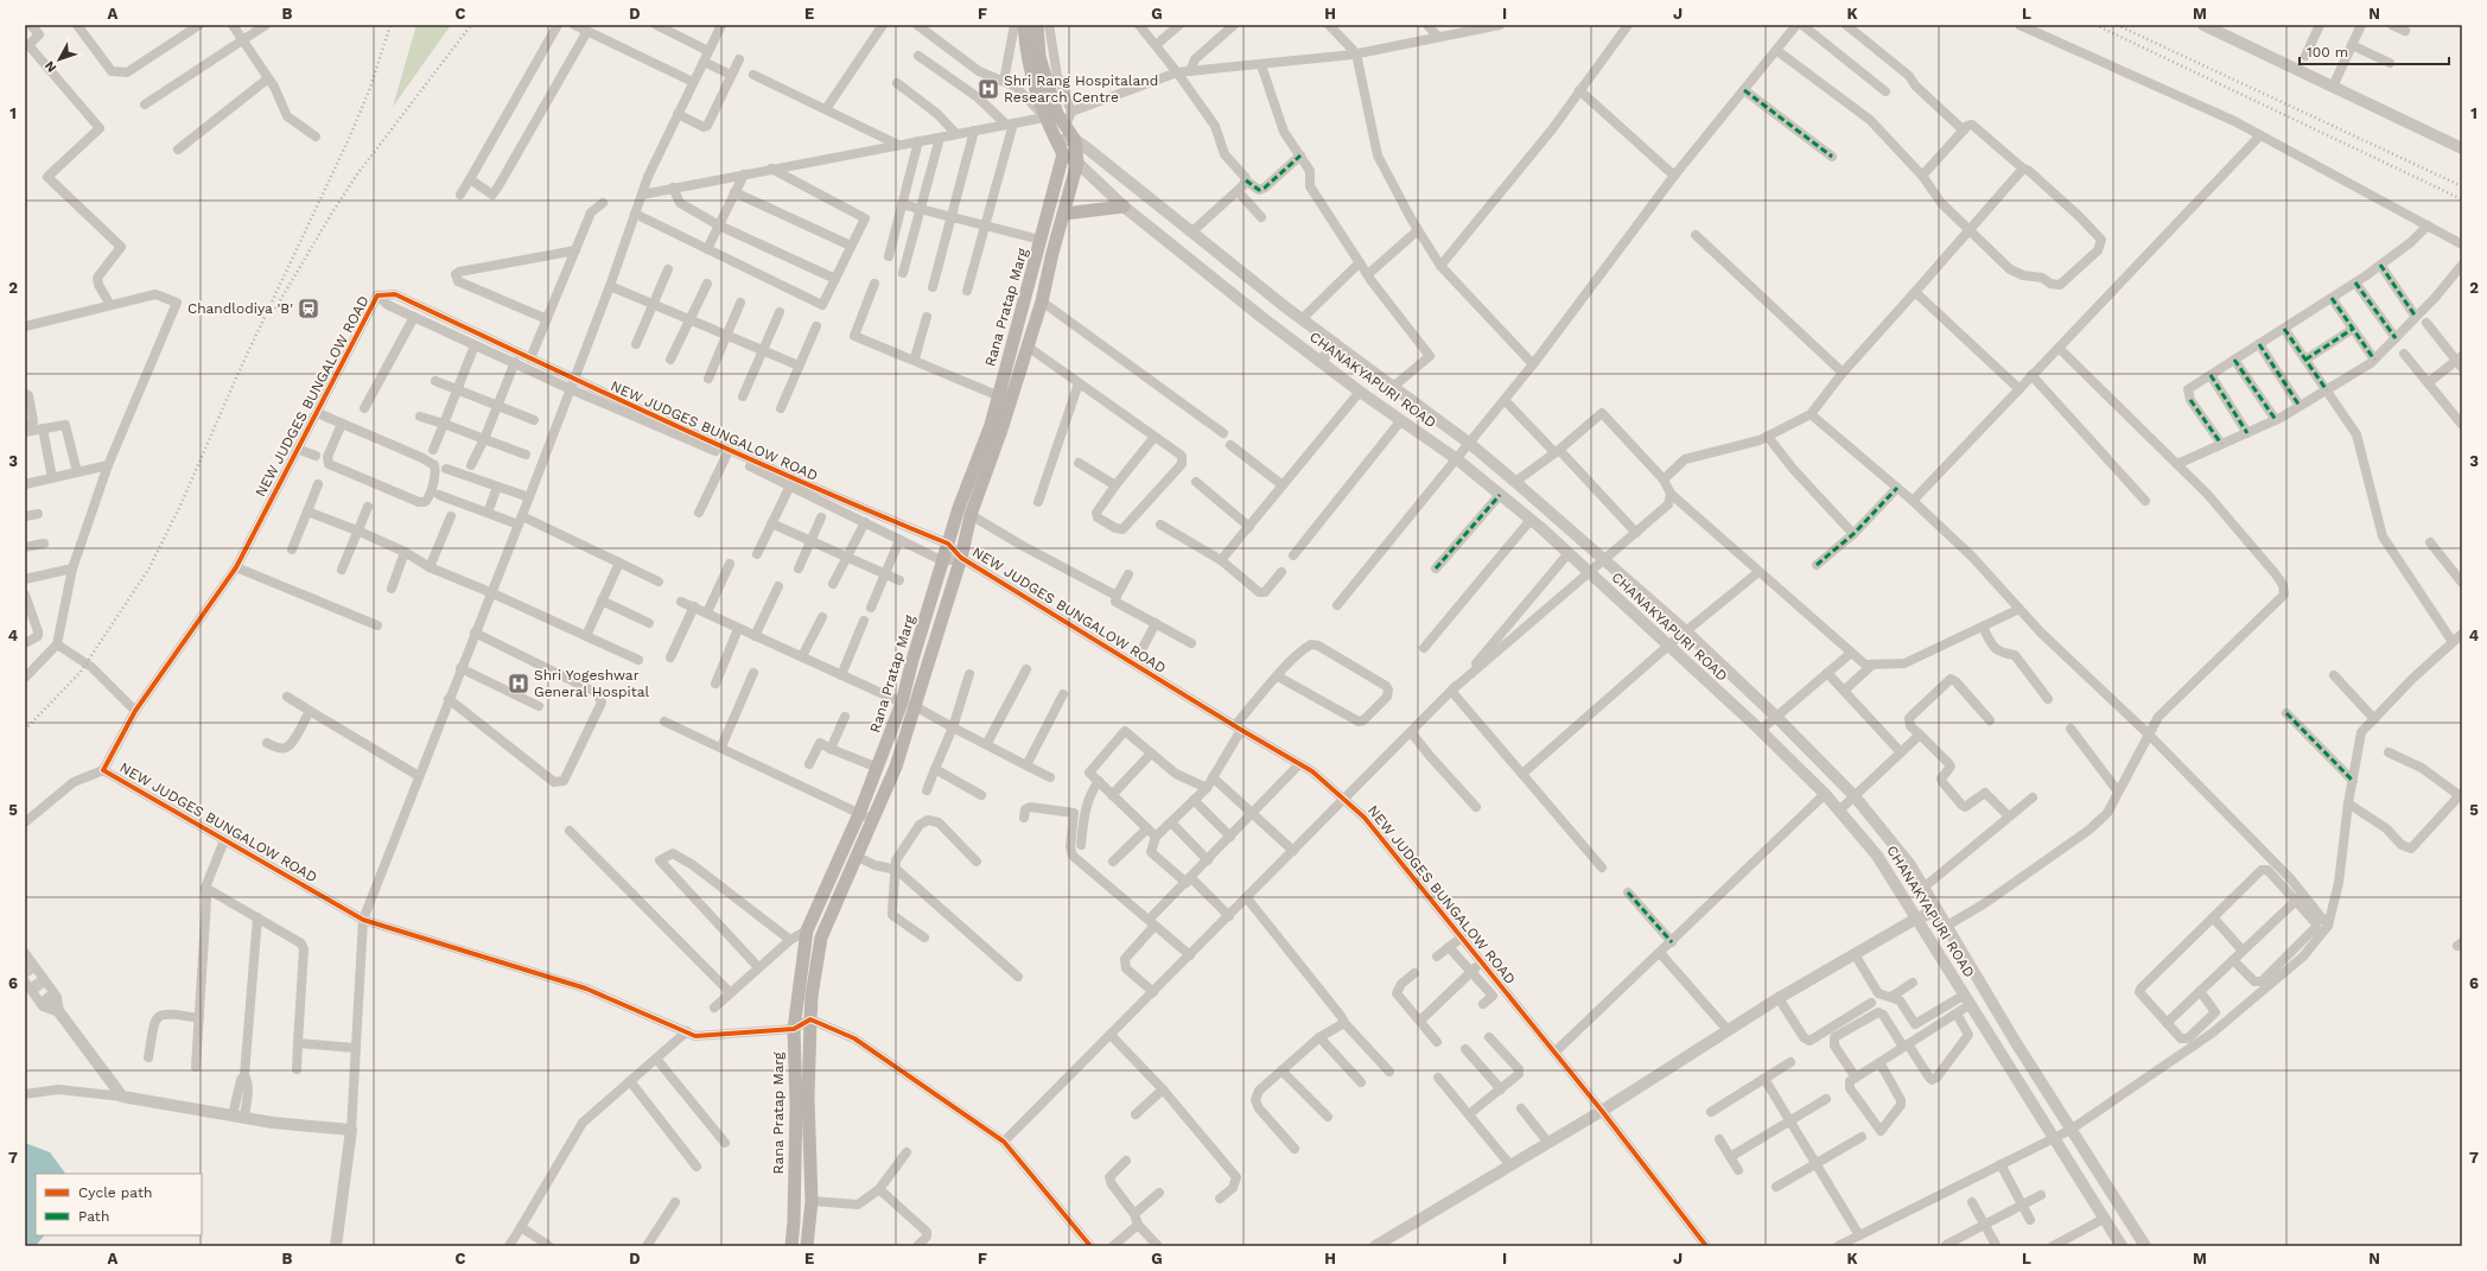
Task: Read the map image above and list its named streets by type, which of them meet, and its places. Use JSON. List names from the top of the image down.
{
  "streets": {
    "main road": ["Rana Pratap Marg"],
    "street": ["CHANAKYAPURI ROAD", "NEW JUDGES BUNGALOW ROAD"]
  },
  "crossings": [
    ["Rana Pratap Marg", "CHANAKYAPURI ROAD"],
    ["Rana Pratap Marg", "NEW JUDGES BUNGALOW ROAD"]
  ],
  "places": {
    "hospital": ["Shri Rang Hospitaland Research Centre", "Shri Yogeshwar General Hospital"],
    "station": ["Chandlodiya 'B'"]
  },
  "legend": ["Cycle path", "Path"],
  "scale_bar": "100 m",
  "north": "bottom left",
  "grid": {
    "columns": [
      "A",
      "B",
      "C",
      "D",
      "E",
      "F",
      "G",
      "H",
      "I",
      "J",
      "K",
      "L",
      "M",
      "N"
    ],
    "rows": [
      "1",
      "2",
      "3",
      "4",
      "5",
      "6",
      "7"
    ]
  }
}
